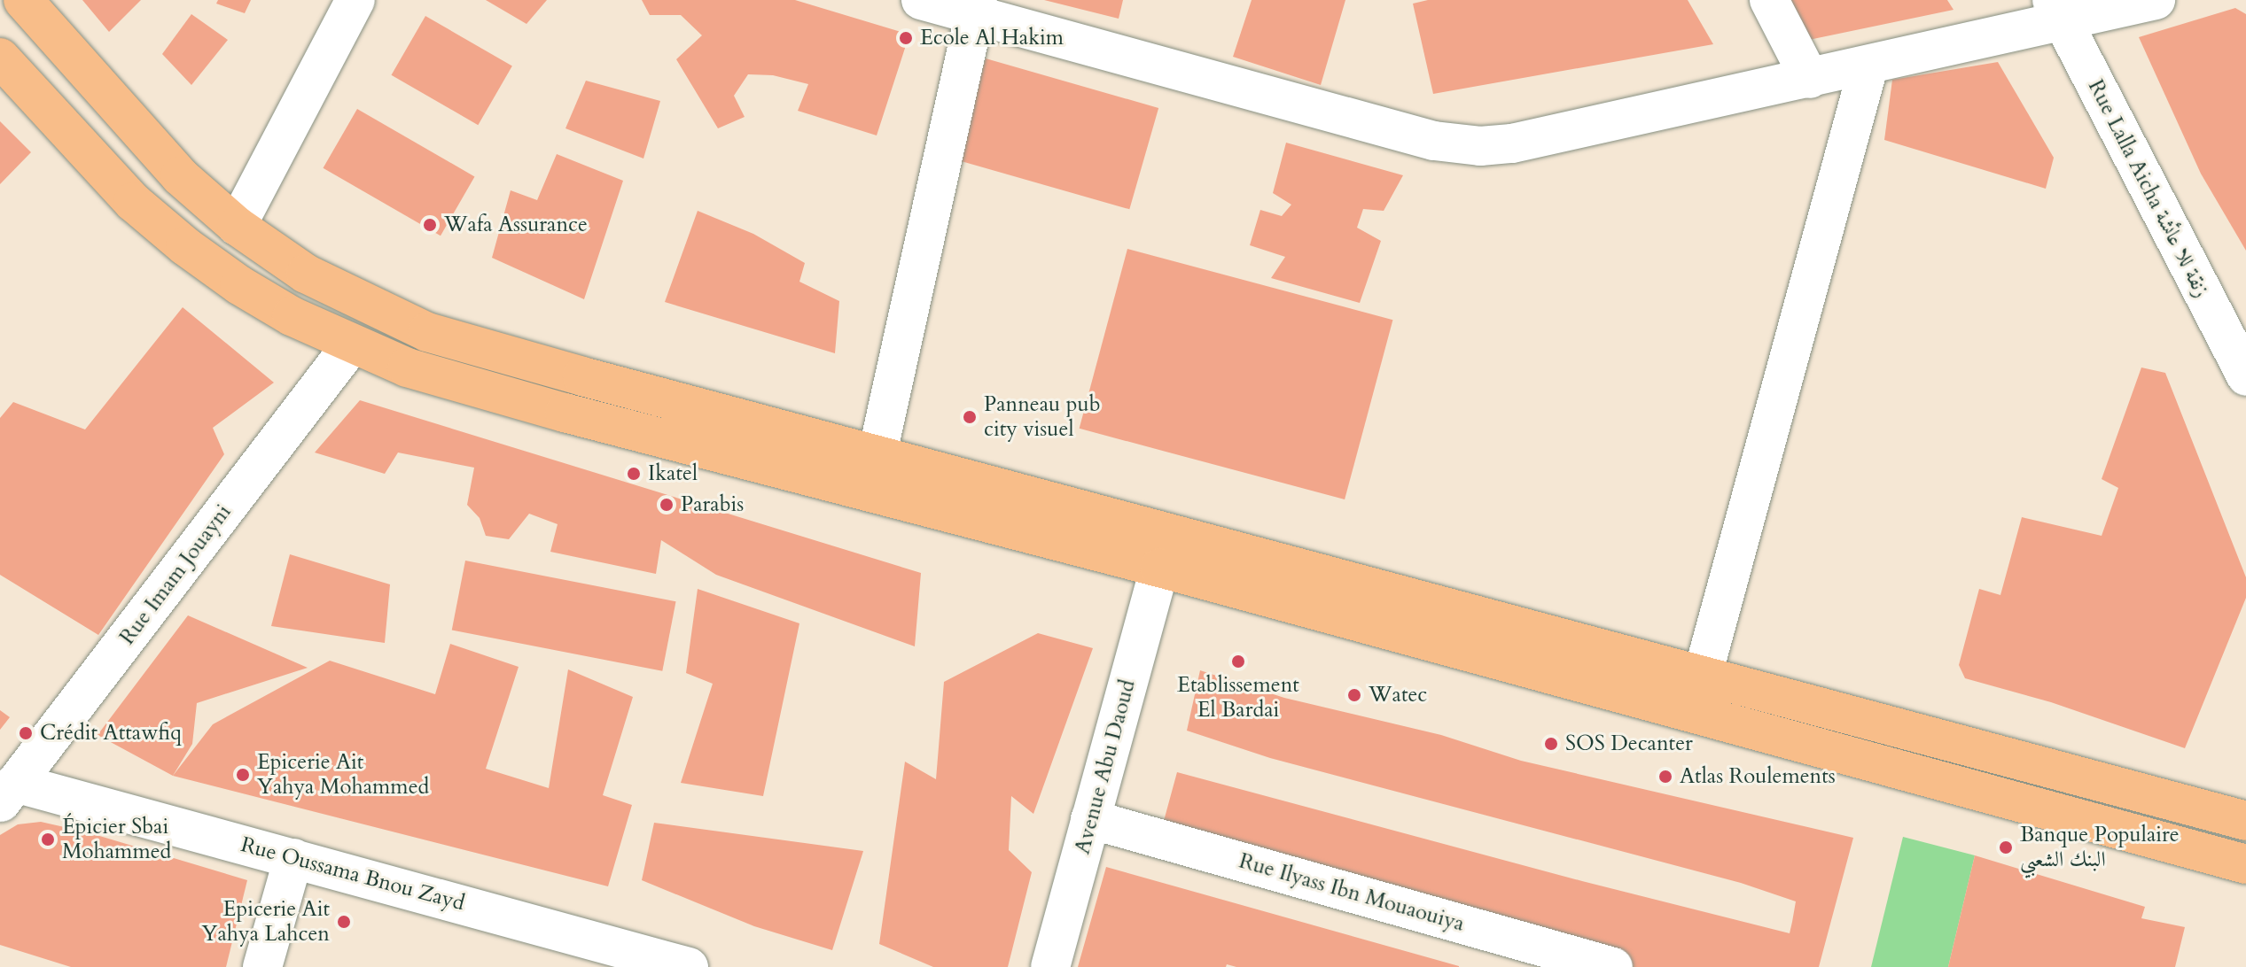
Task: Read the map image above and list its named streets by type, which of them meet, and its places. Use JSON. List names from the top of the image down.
{
  "streets": {
    "street": [
      "Rue Lalla Aicha زنقة للا عائشة",
      "Rue Imam Jouayni",
      "Avenue Abu Daoud",
      "Rue Oussama Bnou Zayd",
      "Rue Ilyass Ibn Mouaouiya"
    ]
  },
  "crossings": [
    ["Rue Imam Jouayni", "Rue Oussama Bnou Zayd"],
    ["Avenue Abu Daoud", "Rue Ilyass Ibn Mouaouiya"]
  ],
  "places": [
    "Ecole Al Hakim",
    "Wafa Assurance",
    "Panneau pub city visuel",
    "Ikatel",
    "Parabis",
    "Etablissement El Bardai",
    "Watec",
    "Crédit Attawfiq",
    "SOS Decanter",
    "Epicerie Ait Yahya Mohammed",
    "Atlas Roulements",
    "Épicier Sbai Mohammed",
    "Banque Populaire البنك الشعبي",
    "Epicerie Ait Yahya Lahcen"
  ]
}
